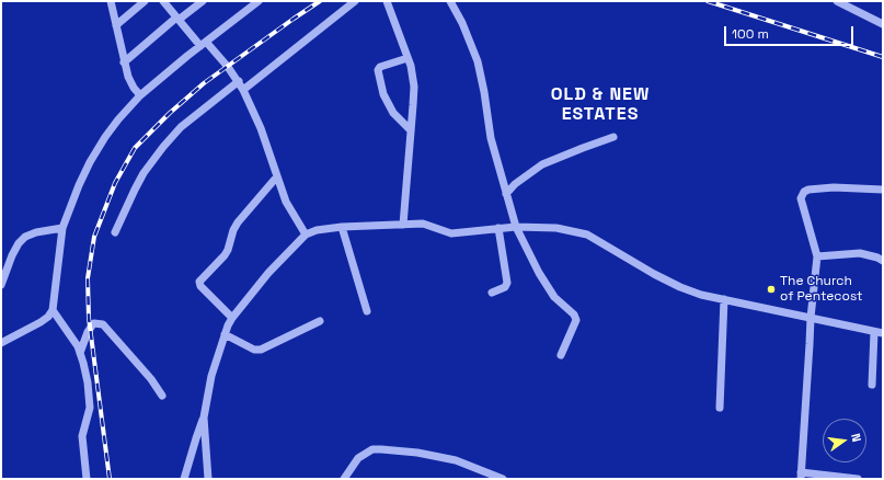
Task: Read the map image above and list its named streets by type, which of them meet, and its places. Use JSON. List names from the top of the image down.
{
  "districts": ["OLD & NEW ESTATES"],
  "places": ["The Church of Pentecost"],
  "scale_bar": "100 m",
  "north": "right"
}
